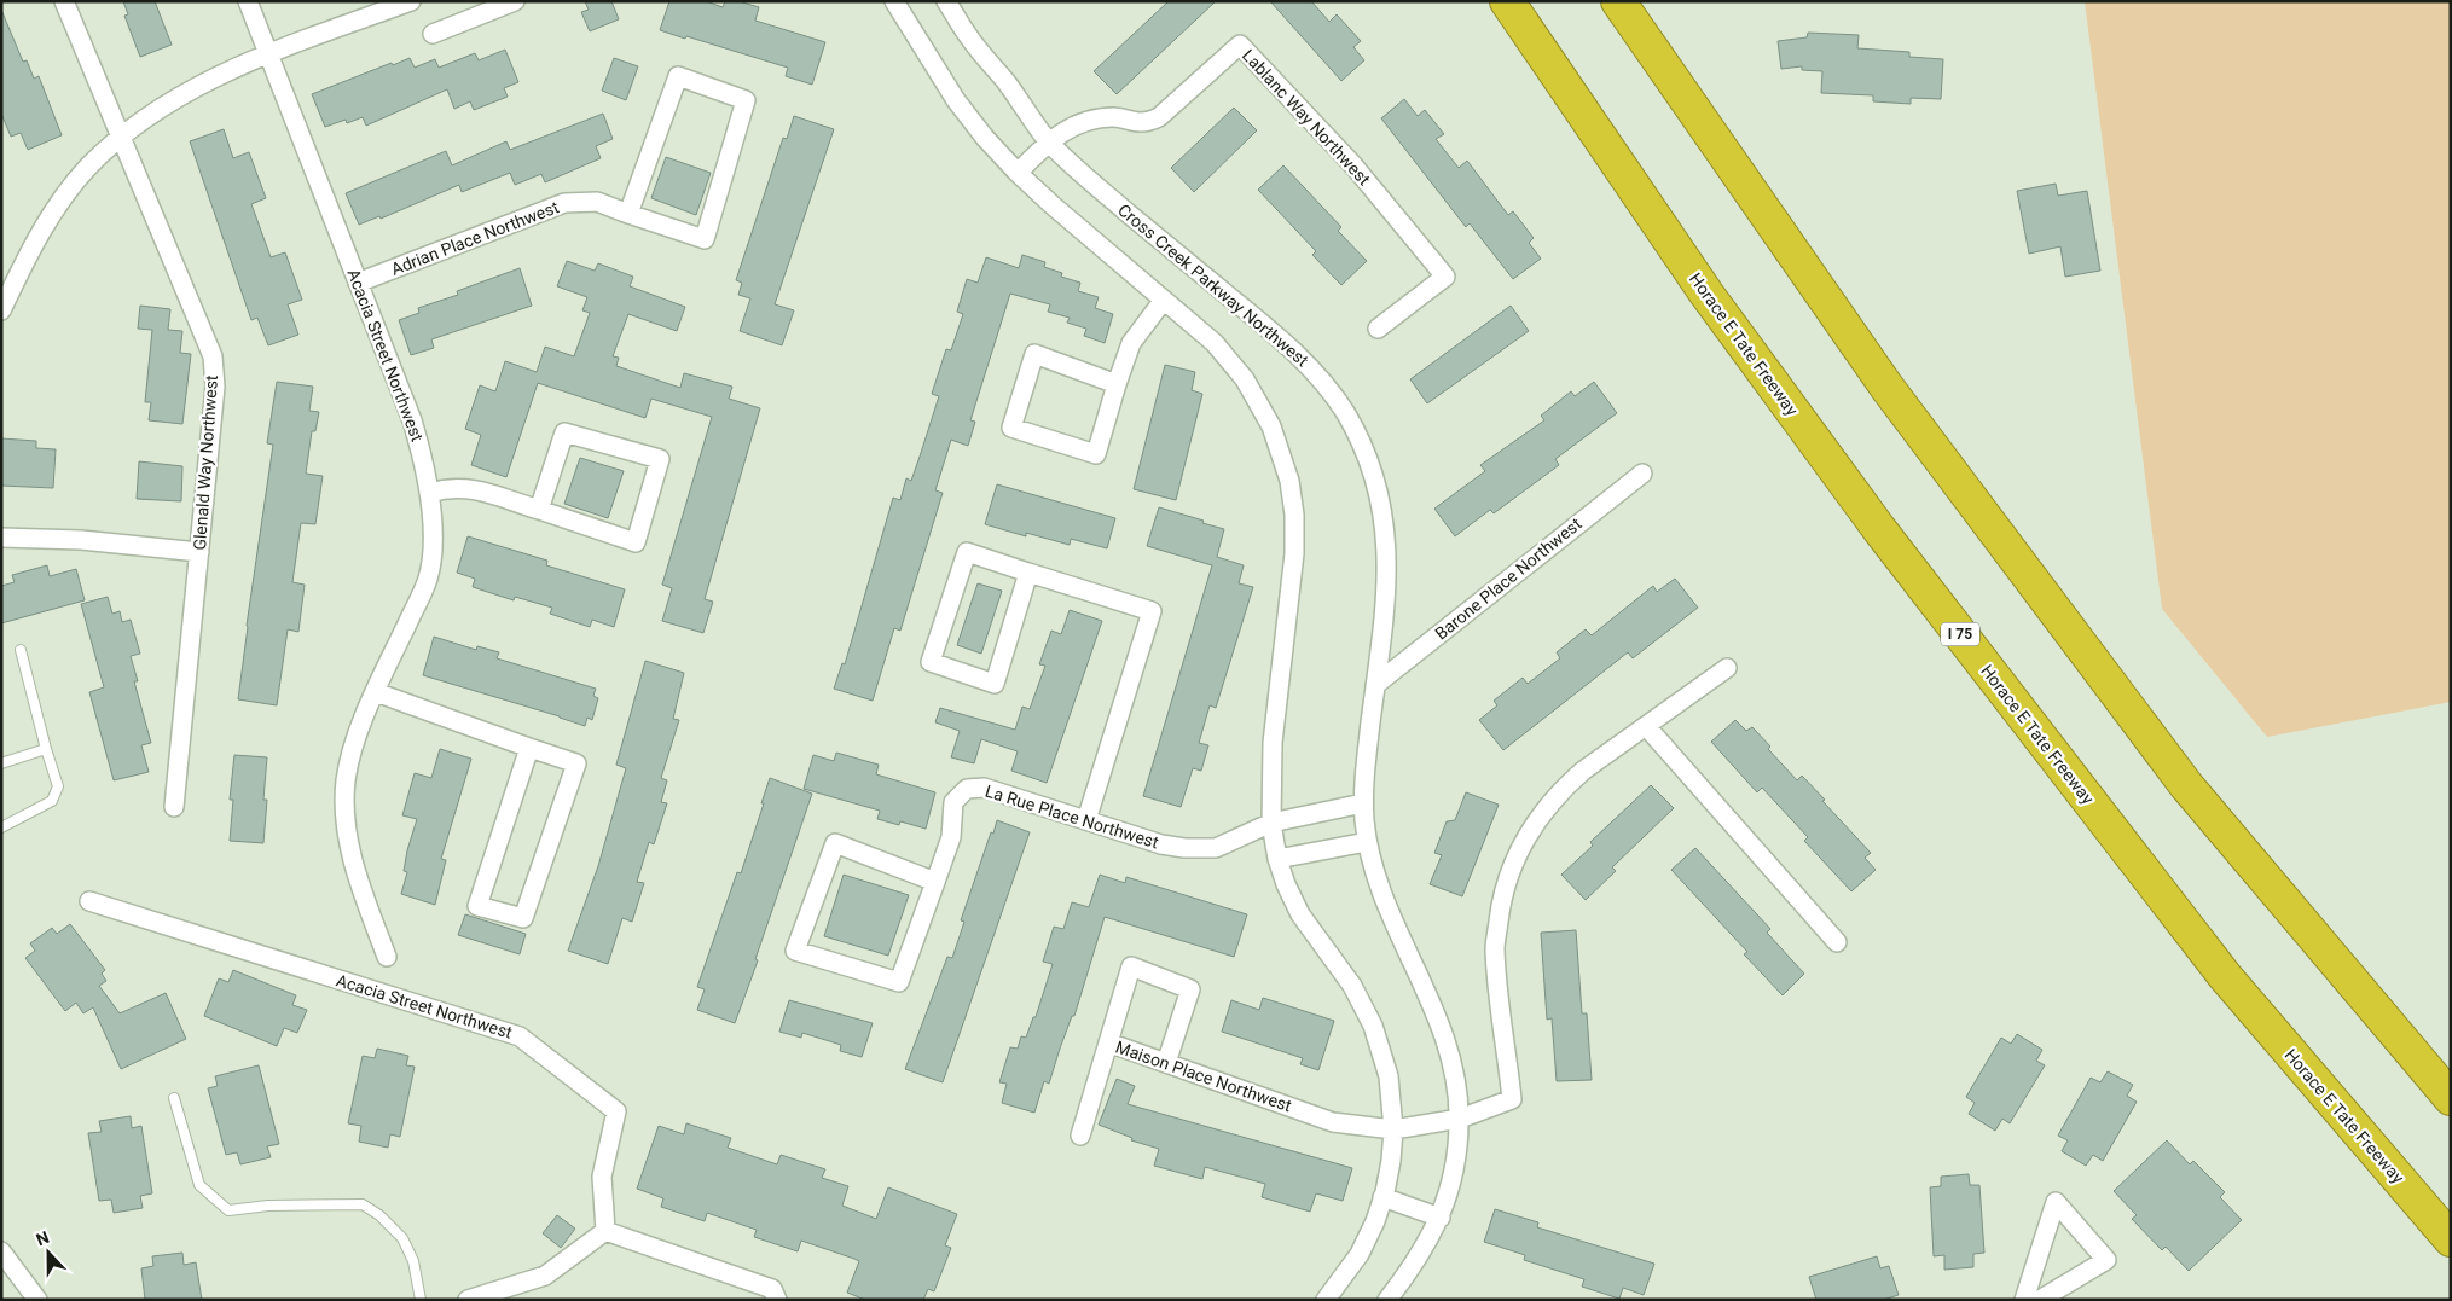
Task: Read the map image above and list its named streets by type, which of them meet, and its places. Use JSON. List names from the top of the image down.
{
  "streets": {
    "highway": ["Horace E Tate Freeway", "I 75"],
    "street": [
      "Lablanc Way Northwest",
      "Adrian Place Northwest",
      "Cross Creek Parkway Northwest",
      "Acacia Street Northwest",
      "Glenald Way Northwest",
      "Barone Place Northwest",
      "La Rue Place Northwest",
      "Maison Place Northwest"
    ]
  },
  "crossings": [
    ["Lablanc Way Northwest", "Cross Creek Parkway Northwest"],
    ["Adrian Place Northwest", "Acacia Street Northwest"],
    ["Cross Creek Parkway Northwest", "Barone Place Northwest"],
    ["Cross Creek Parkway Northwest", "La Rue Place Northwest"],
    ["Cross Creek Parkway Northwest", "Maison Place Northwest"]
  ],
  "north": "top"
}
